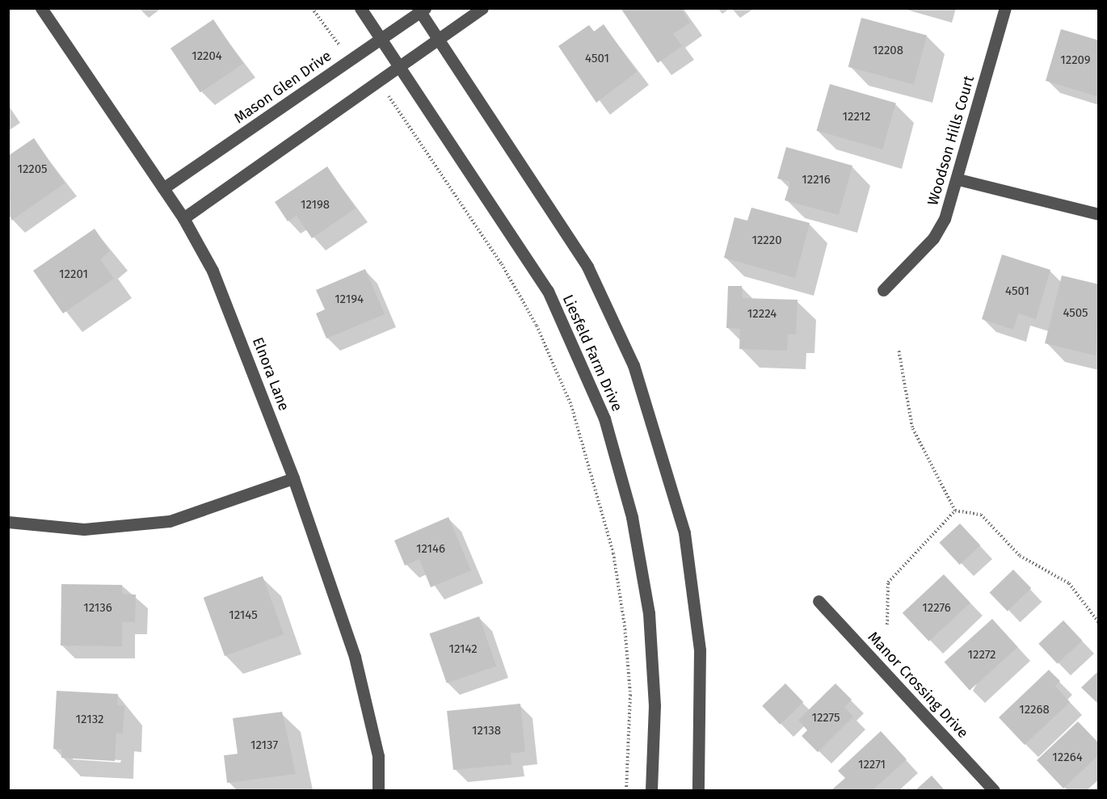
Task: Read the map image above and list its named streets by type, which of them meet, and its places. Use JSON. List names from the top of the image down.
{
  "streets": {
    "street": [
      "Mason Glen Drive",
      "Woodson Hills Court",
      "Liesfeld Farm Drive",
      "Elnora Lane",
      "Manor Crossing Drive"
    ]
  },
  "crossings": [
    ["Mason Glen Drive", "Liesfeld Farm Drive"],
    ["Mason Glen Drive", "Elnora Lane"]
  ],
  "house_numbers": [
    "12208",
    "12204",
    "4501",
    "12209",
    "12212",
    "12205",
    "12216",
    "12198",
    "12220",
    "12201",
    "4501",
    "12194",
    "4505",
    "12224",
    "12146",
    "12136",
    "12276",
    "12145",
    "12142",
    "12272",
    "12268",
    "12275",
    "12132",
    "12138",
    "12137",
    "12264",
    "12271"
  ]
}
